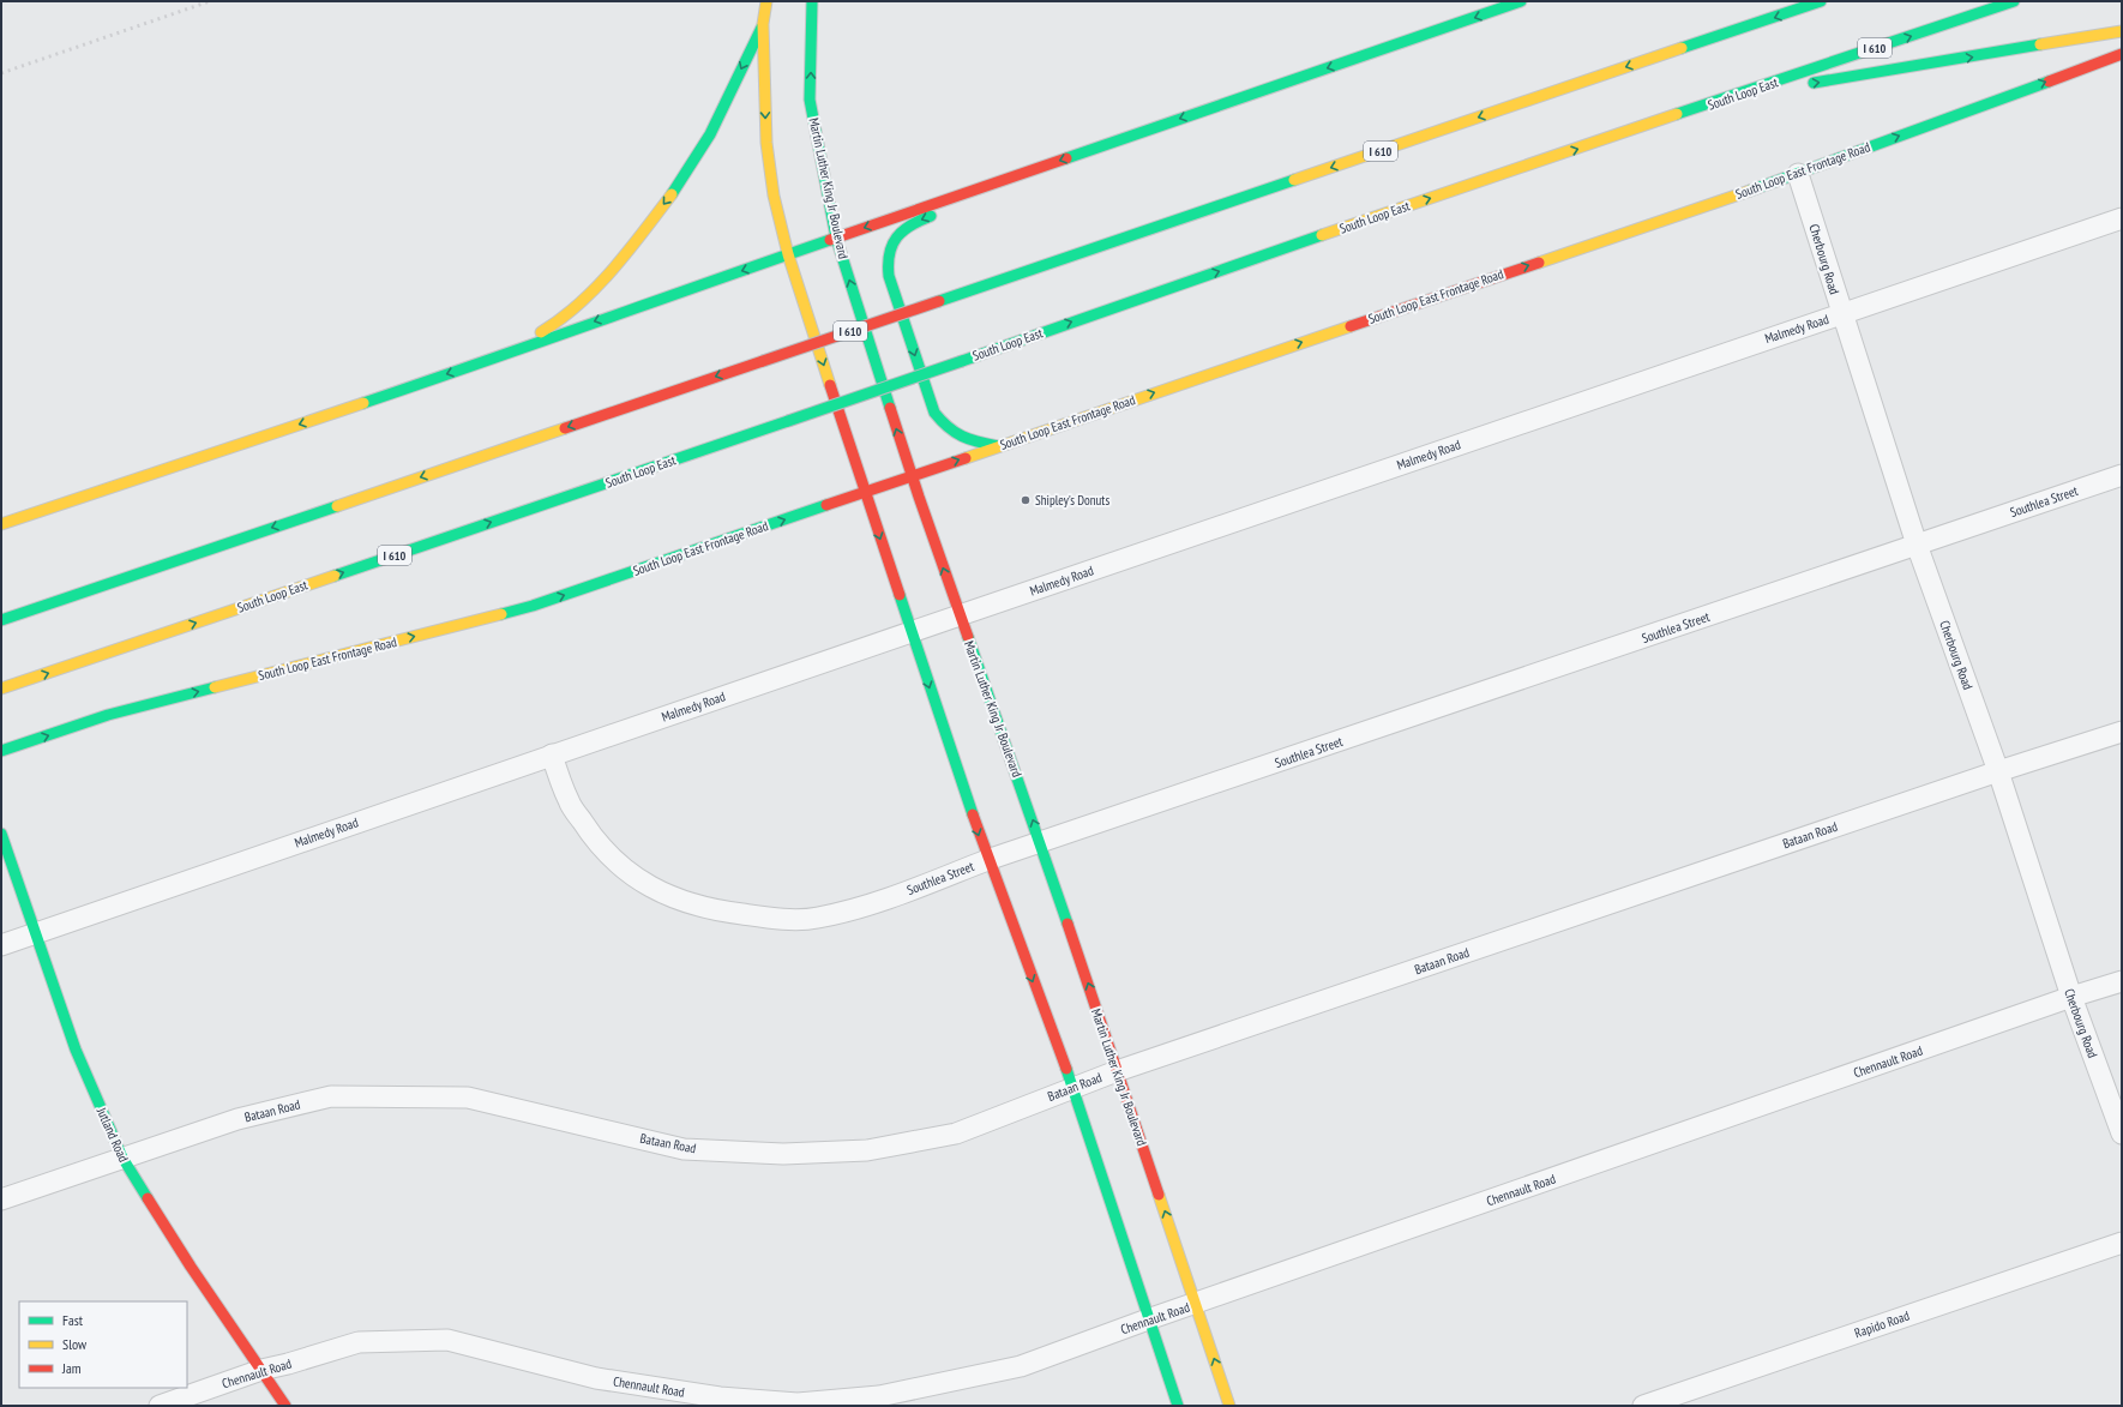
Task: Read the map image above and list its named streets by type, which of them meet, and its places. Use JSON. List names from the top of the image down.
{
  "streets": {
    "main road": [
      "I 610",
      "South Loop East",
      "South Loop East Frontage Road",
      "Martin Luther King Jr Boulevard",
      "Jutland Road"
    ],
    "street": [
      "Cherbourg Road",
      "Malmedy Road",
      "Southlea Street",
      "Bataan Road",
      "Chennault Road",
      "Rapido Road"
    ]
  },
  "crossings": [
    ["South Loop East Frontage Road", "Martin Luther King Jr Boulevard"],
    ["South Loop East Frontage Road", "Cherbourg Road"],
    ["Martin Luther King Jr Boulevard", "Malmedy Road"],
    ["Martin Luther King Jr Boulevard", "Southlea Street"],
    ["Martin Luther King Jr Boulevard", "Bataan Road"],
    ["Martin Luther King Jr Boulevard", "Chennault Road"],
    ["Cherbourg Road", "Malmedy Road"],
    ["Cherbourg Road", "Southlea Street"],
    ["Cherbourg Road", "Bataan Road"],
    ["Cherbourg Road", "Chennault Road"],
    ["Malmedy Road", "Southlea Street"],
    ["Malmedy Road", "Jutland Road"],
    ["Bataan Road", "Jutland Road"],
    ["Chennault Road", "Jutland Road"]
  ],
  "one_way": ["South Loop East Frontage Road"],
  "places": ["Shipley's Donuts"],
  "legend": ["Fast", "Slow", "Jam"]
}
